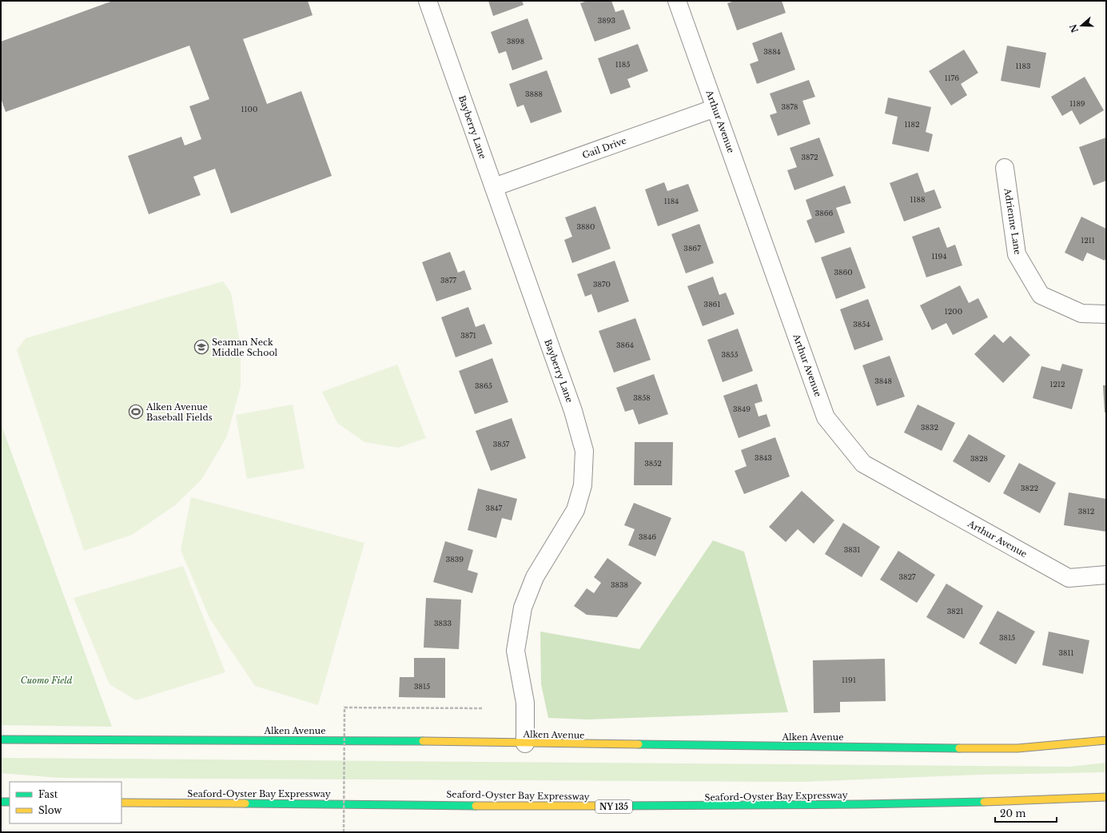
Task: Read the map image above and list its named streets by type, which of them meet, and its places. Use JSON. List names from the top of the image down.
{
  "streets": {
    "main road": ["Alken Avenue", "Seaford-Oyster Bay Expressway", "NY 135"],
    "street": [
      "Arthur Avenue",
      "Bayberry Lane",
      "Gail Drive",
      "Adrienne Lane"
    ]
  },
  "crossings": [
    ["Arthur Avenue", "Gail Drive"],
    ["Bayberry Lane", "Gail Drive"],
    ["Bayberry Lane", "Alken Avenue"]
  ],
  "parks": ["Cuomo Field"],
  "places": {
    "school or university": ["Seaman Neck Middle School"],
    "sports": ["Alken Avenue Baseball Fields"]
  },
  "house_numbers": [
    "3893",
    "3898",
    "3884",
    "1185",
    "1183",
    "1176",
    "3888",
    "1189",
    "3878",
    "1100",
    "1182",
    "3872",
    "1188",
    "1184",
    "3866",
    "3880",
    "1211",
    "3867",
    "1194",
    "3860",
    "3877",
    "3870",
    "3861",
    "1200",
    "3854",
    "3871",
    "3864",
    "3855",
    "3848",
    "1212",
    "3865",
    "3858",
    "3849",
    "3832",
    "3857",
    "3843",
    "3828",
    "3852",
    "3822",
    "3847",
    "3812",
    "3846",
    "3831",
    "3839",
    "3827",
    "3838",
    "3821",
    "3833",
    "3815",
    "3811",
    "1191",
    "3815"
  ],
  "legend": ["Fast", "Slow"],
  "scale_bar": "20 m",
  "north": "left"
}
